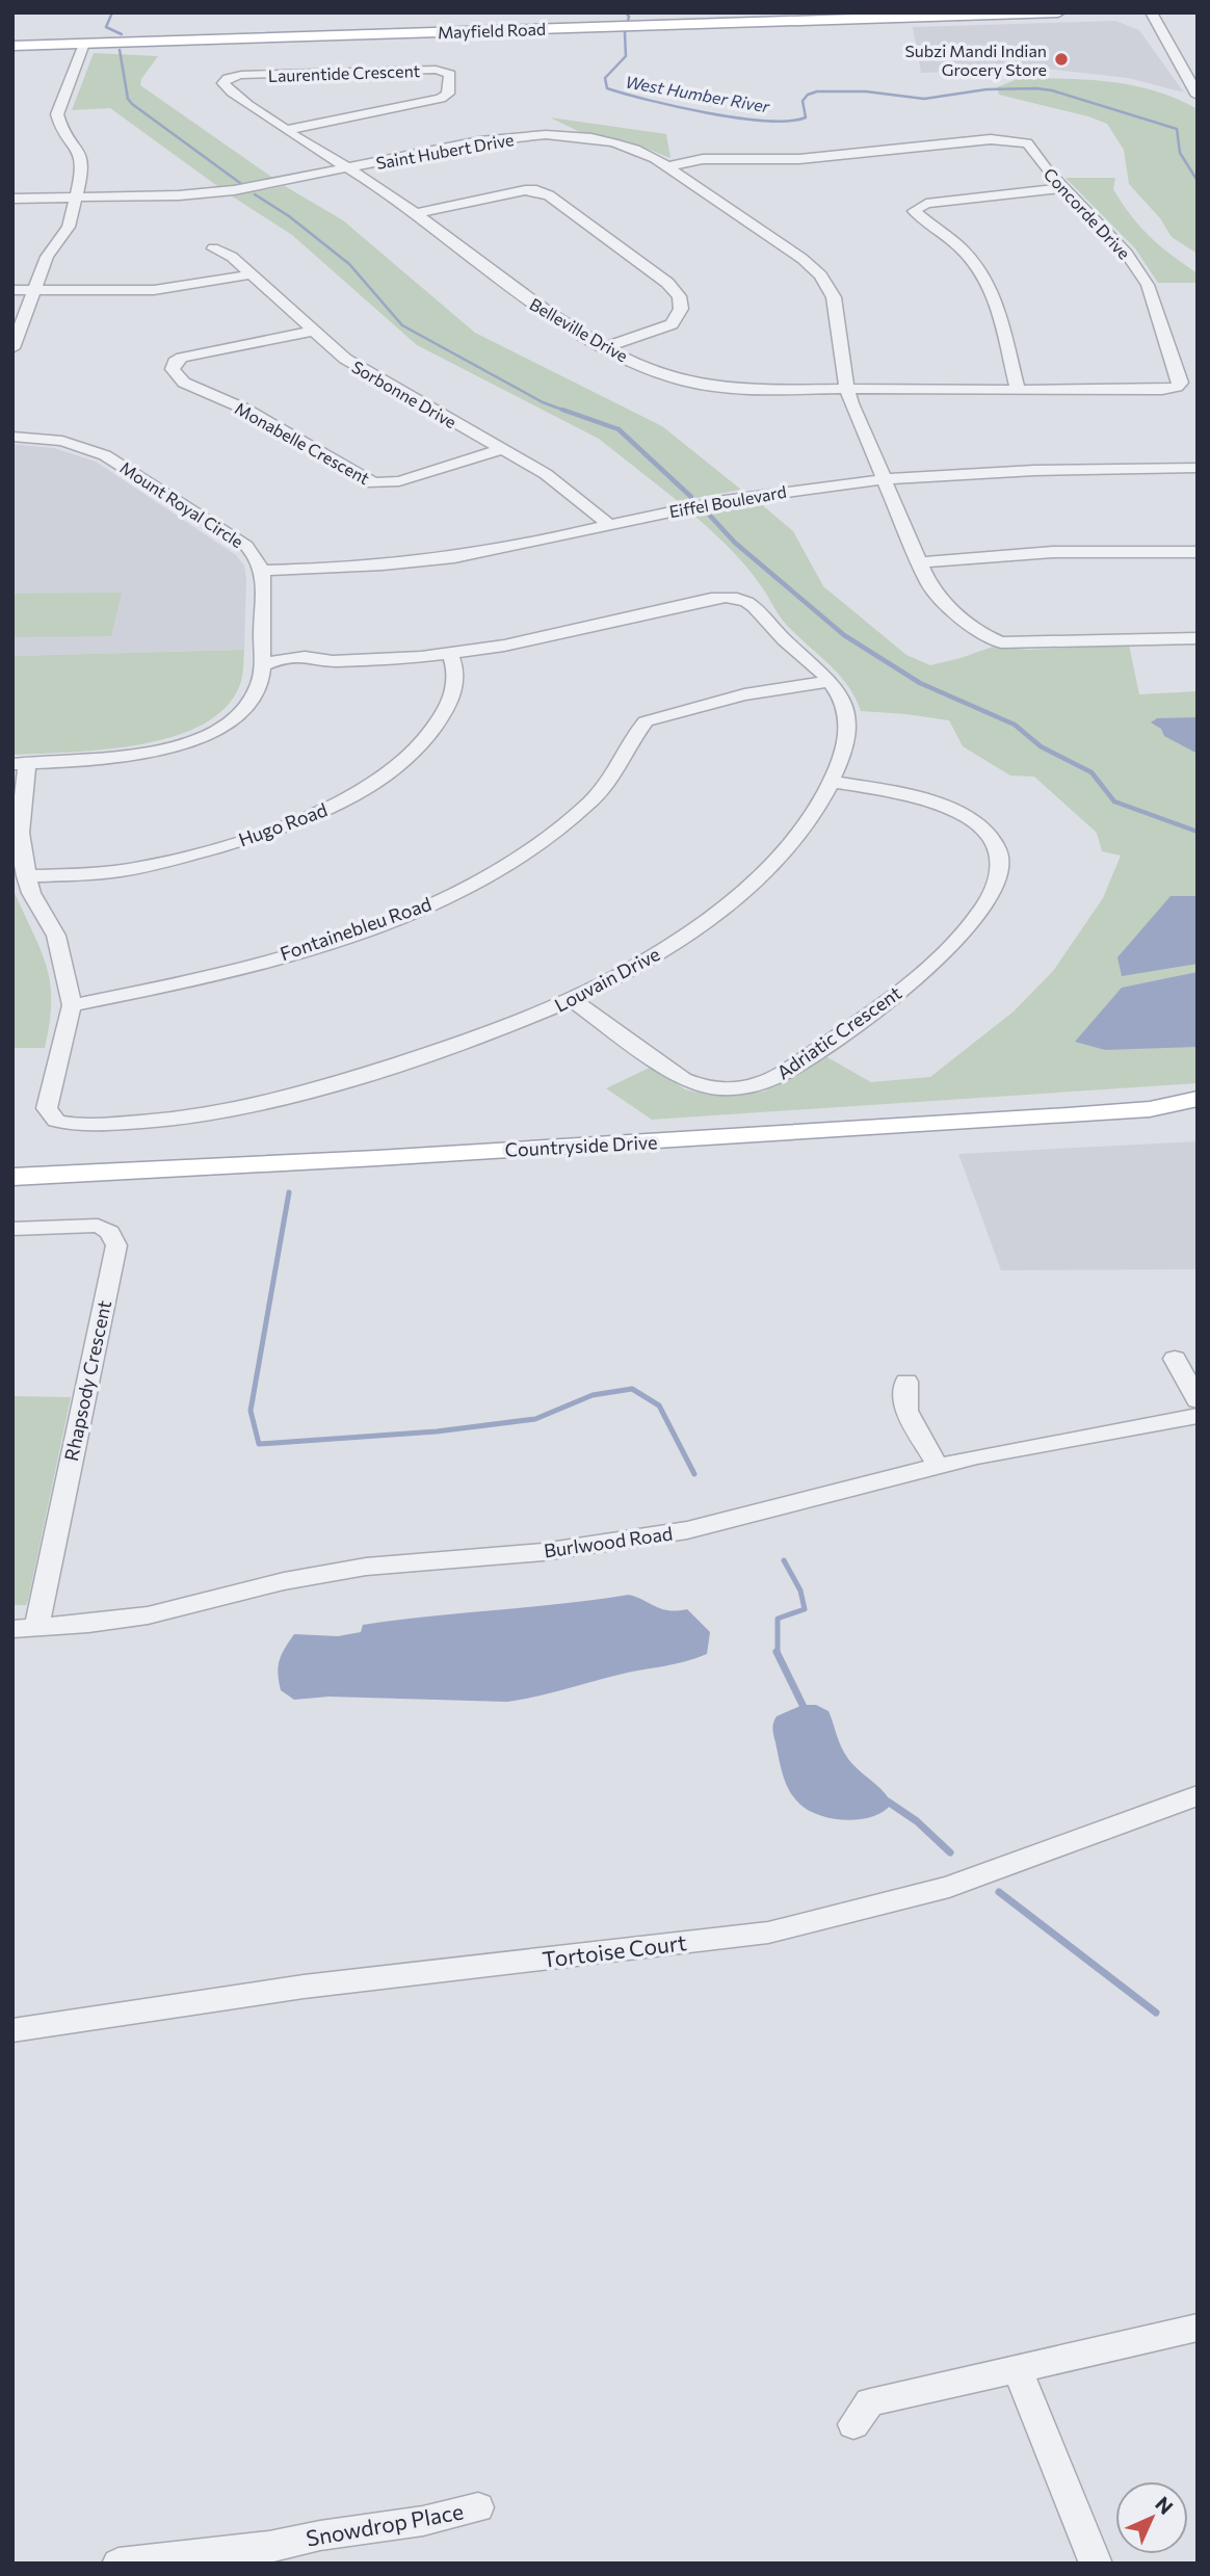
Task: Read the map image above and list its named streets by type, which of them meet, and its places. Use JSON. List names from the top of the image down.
{
  "streets": {
    "main road": ["Mayfield Road", "Countryside Drive"],
    "street": [
      "Laurentide Crescent",
      "Saint Hubert Drive",
      "Concorde Drive",
      "Belleville Drive",
      "Sorbonne Drive",
      "Monabelle Crescent",
      "Eiffel Boulevard",
      "Mount Royal Circle",
      "Hugo Road",
      "Fontainebleu Road",
      "Louvain Drive",
      "Adriatic Crescent",
      "Rhapsody Crescent",
      "Burlwood Road",
      "Tortoise Court",
      "Snowdrop Place"
    ]
  },
  "crossings": [
    ["Laurentide Crescent", "Saint Hubert Drive"],
    ["Laurentide Crescent", "Belleville Drive"],
    ["Saint Hubert Drive", "Concorde Drive"],
    ["Saint Hubert Drive", "Belleville Drive"],
    ["Saint Hubert Drive", "Eiffel Boulevard"],
    ["Concorde Drive", "Belleville Drive"],
    ["Sorbonne Drive", "Monabelle Crescent"],
    ["Sorbonne Drive", "Eiffel Boulevard"],
    ["Eiffel Boulevard", "Mount Royal Circle"],
    ["Hugo Road", "Louvain Drive"],
    ["Fontainebleu Road", "Louvain Drive"],
    ["Louvain Drive", "Adriatic Crescent"],
    ["Rhapsody Crescent", "Burlwood Road"]
  ],
  "water": ["West Humber River"],
  "places": ["Subzi Mandi Indian Grocery Store"],
  "north": "top right"
}
